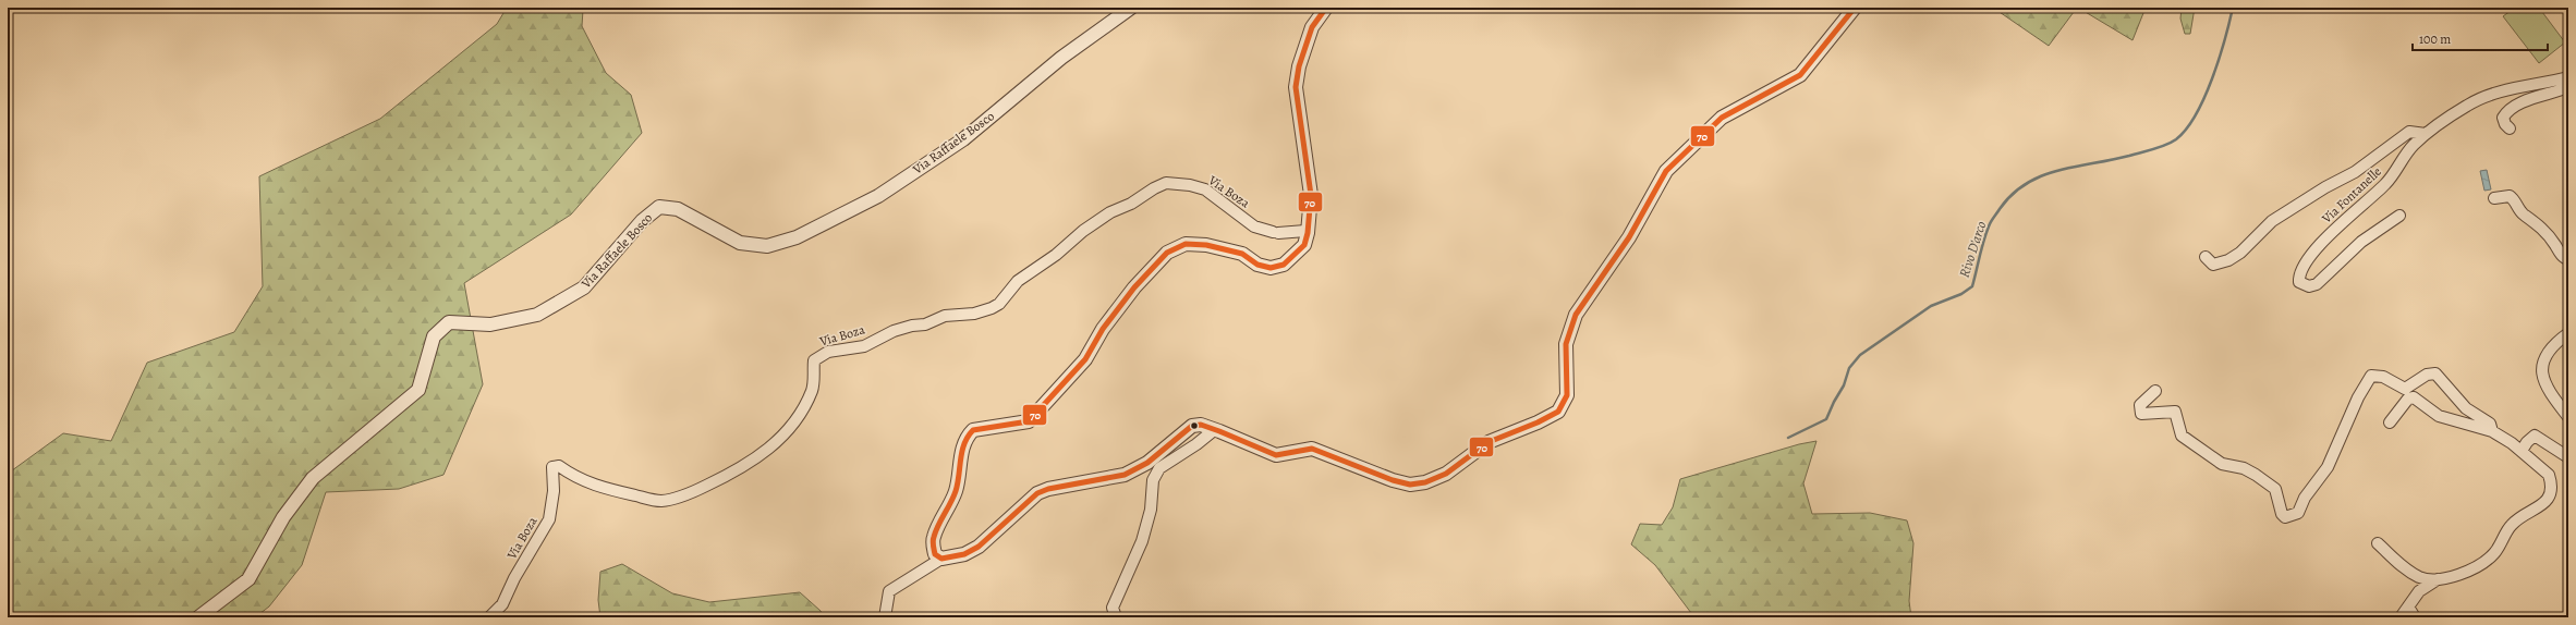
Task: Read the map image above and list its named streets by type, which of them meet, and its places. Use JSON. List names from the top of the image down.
{
  "streets": {
    "street": ["Via Raffaele Bosco", "Via Boza", "Via Fontanelle"]
  },
  "water": ["Rivo D'arco"],
  "lines": ["transit line 70"],
  "scale_bar": "100 m"
}
